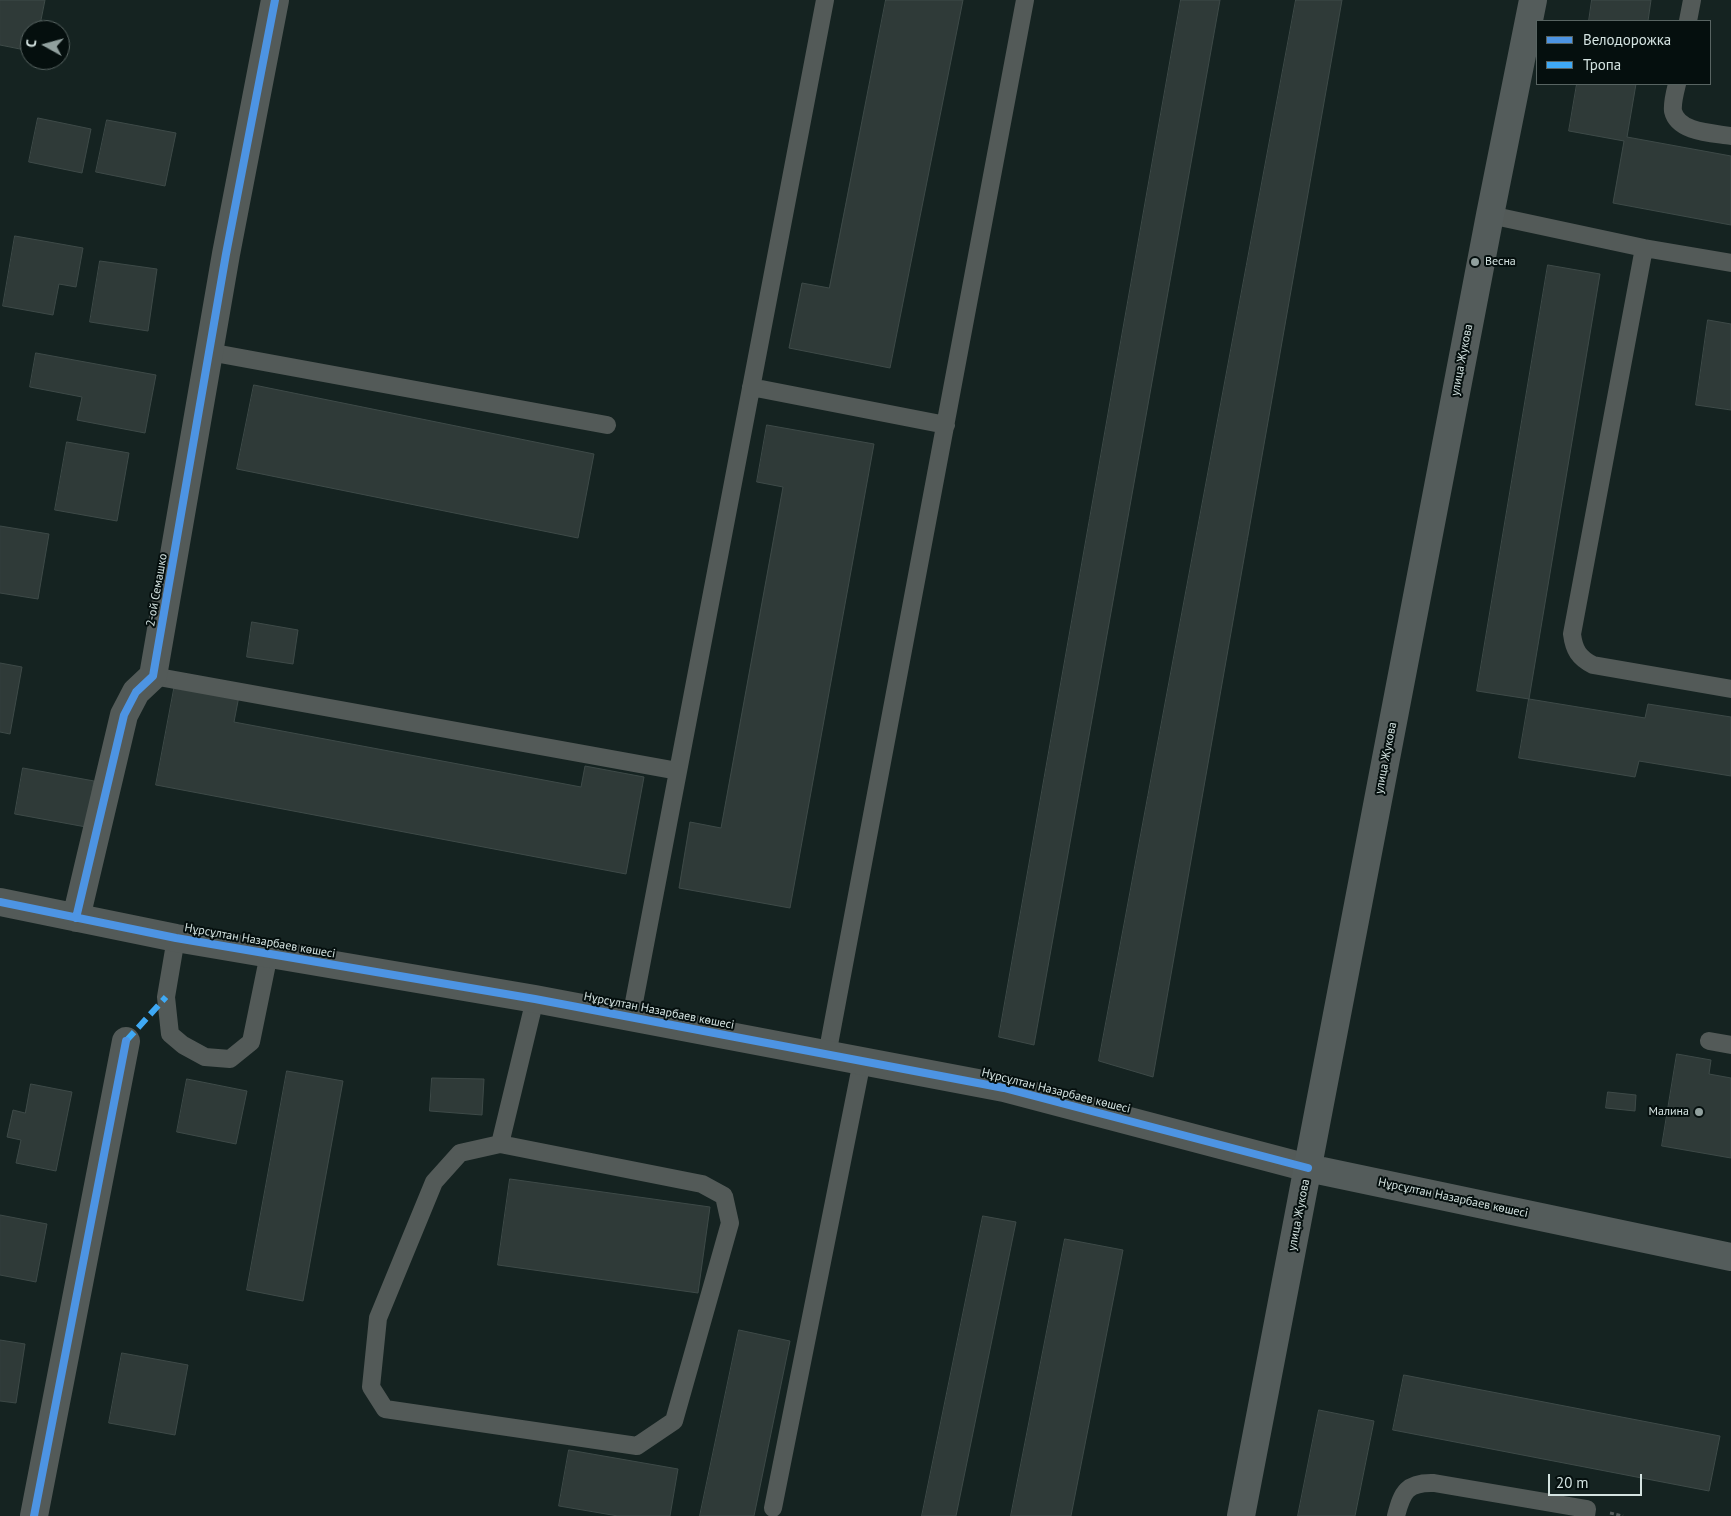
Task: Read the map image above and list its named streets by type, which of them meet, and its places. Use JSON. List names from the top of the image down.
{
  "streets": {
    "main road": ["улица Жукова", "Нұрсұлтан Назарбаев көшесі"],
    "street": ["2-ой Семашко"]
  },
  "crossings": [
    ["улица Жукова", "Нұрсұлтан Назарбаев көшесі"]
  ],
  "places": ["Весна", "Малина"],
  "legend": ["Велодорожка", "Тропа"],
  "scale_bar": "20 m",
  "north": "left"
}
